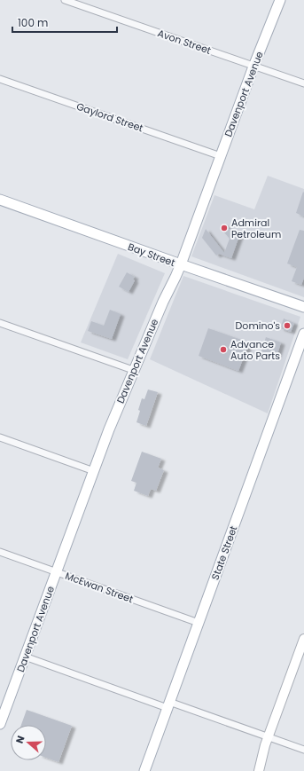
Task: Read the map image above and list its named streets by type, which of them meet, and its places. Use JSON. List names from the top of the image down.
{
  "streets": {
    "main road": ["Davenport Avenue", "Bay Street", "State Street"],
    "street": ["Avon Street", "Gaylord Street", "McEwan Street"]
  },
  "crossings": [
    ["Avon Street", "Davenport Avenue"],
    ["Davenport Avenue", "Gaylord Street"],
    ["Davenport Avenue", "Bay Street"],
    ["Davenport Avenue", "McEwan Street"],
    ["State Street", "McEwan Street"]
  ],
  "places": ["Admiral Petroleum", "Domino's", "Advance Auto Parts"],
  "scale_bar": "100 m",
  "north": "left"
}
